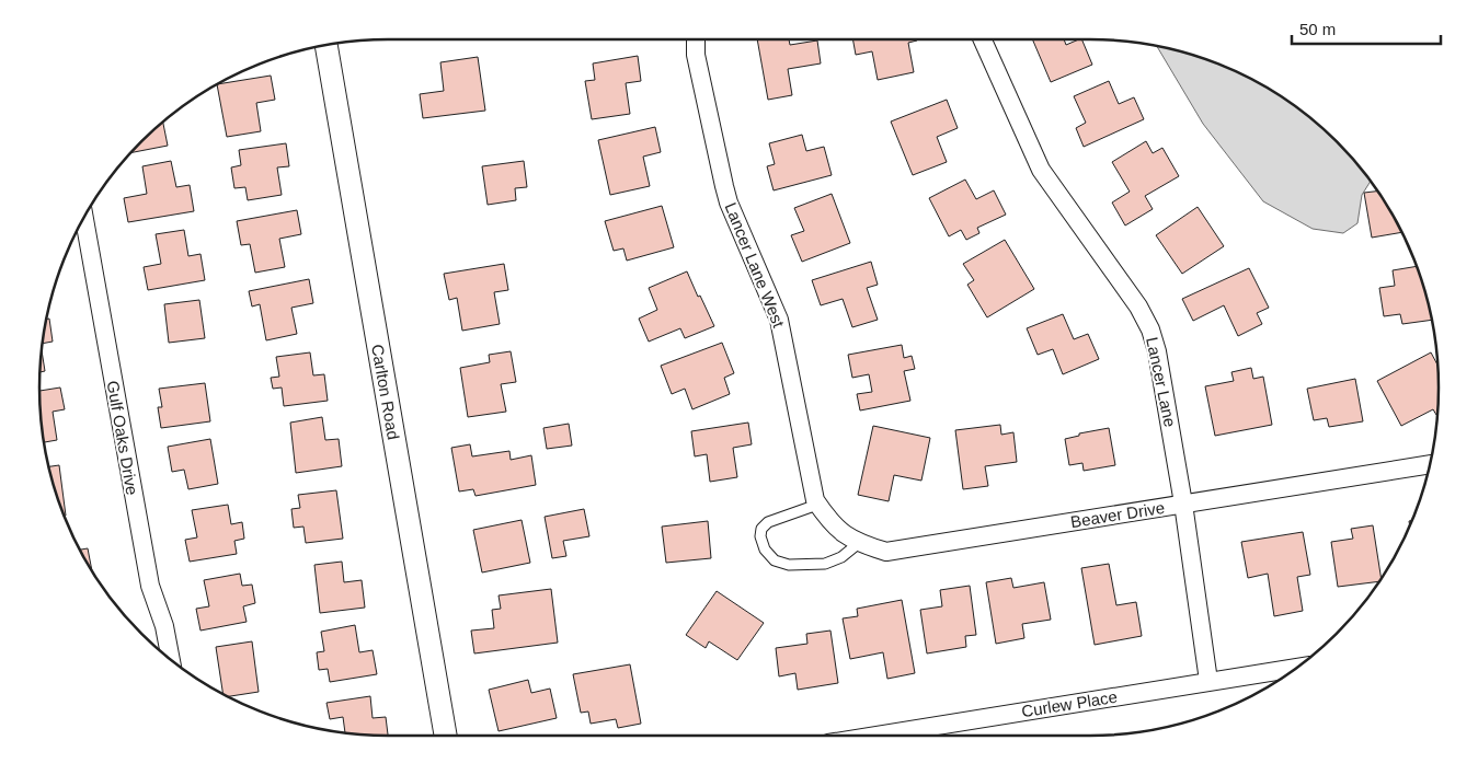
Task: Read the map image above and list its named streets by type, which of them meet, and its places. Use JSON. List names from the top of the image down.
{
  "streets": {
    "street": [
      "Lancer Lane West",
      "Lancer Lane",
      "Carlton Road",
      "Gulf Oaks Drive",
      "Beaver Drive",
      "Curlew Place"
    ]
  },
  "crossings": [
    ["Lancer Lane West", "Beaver Drive"],
    ["Lancer Lane", "Beaver Drive"],
    ["Lancer Lane", "Curlew Place"]
  ],
  "scale_bar": "50 m"
}
